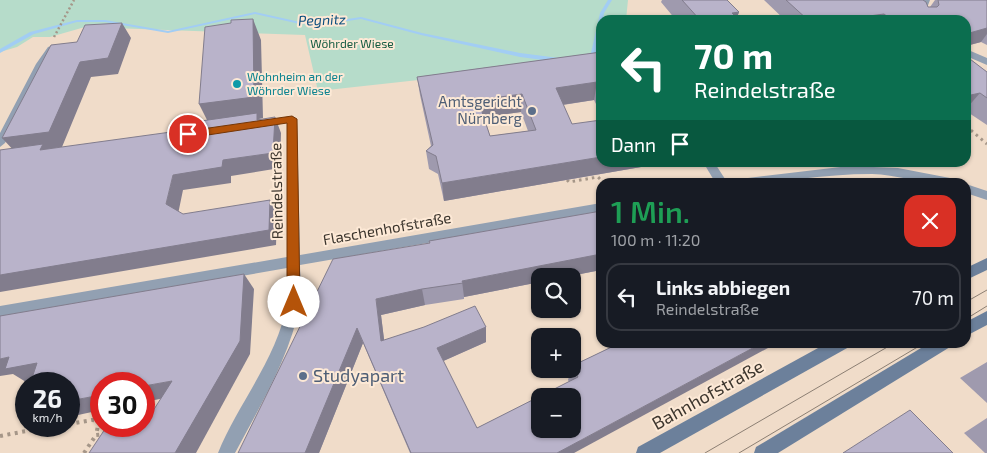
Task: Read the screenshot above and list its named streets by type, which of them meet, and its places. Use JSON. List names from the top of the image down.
{
  "streets": {
    "main road": ["Bahnhofstraße"],
    "street": ["Reindelstraße", "Flaschenhofstraße"]
  },
  "crossings": [
    ["Reindelstraße", "Flaschenhofstraße"]
  ],
  "water": ["Pegnitz"],
  "parks": ["Wöhrder Wiese"],
  "places": ["Wohnheim an der Wöhrder Wiese", "Amtsgericht Nürnberg", "Studyapart"],
  "page": {
    "turn": ["70 m", "Reindelstraße"],
    "then": "Dann",
    "heading": ["1 Min.", "100 m · 11:20"],
    "list": [
      {
        "name": "Links abbiegen",
        "note": "Reindelstraße",
        "value": "70 m"
      }
    ],
    "map_buttons": ["+", "−"],
    "speed": "26 km/h",
    "limit": "30"
  }
}
